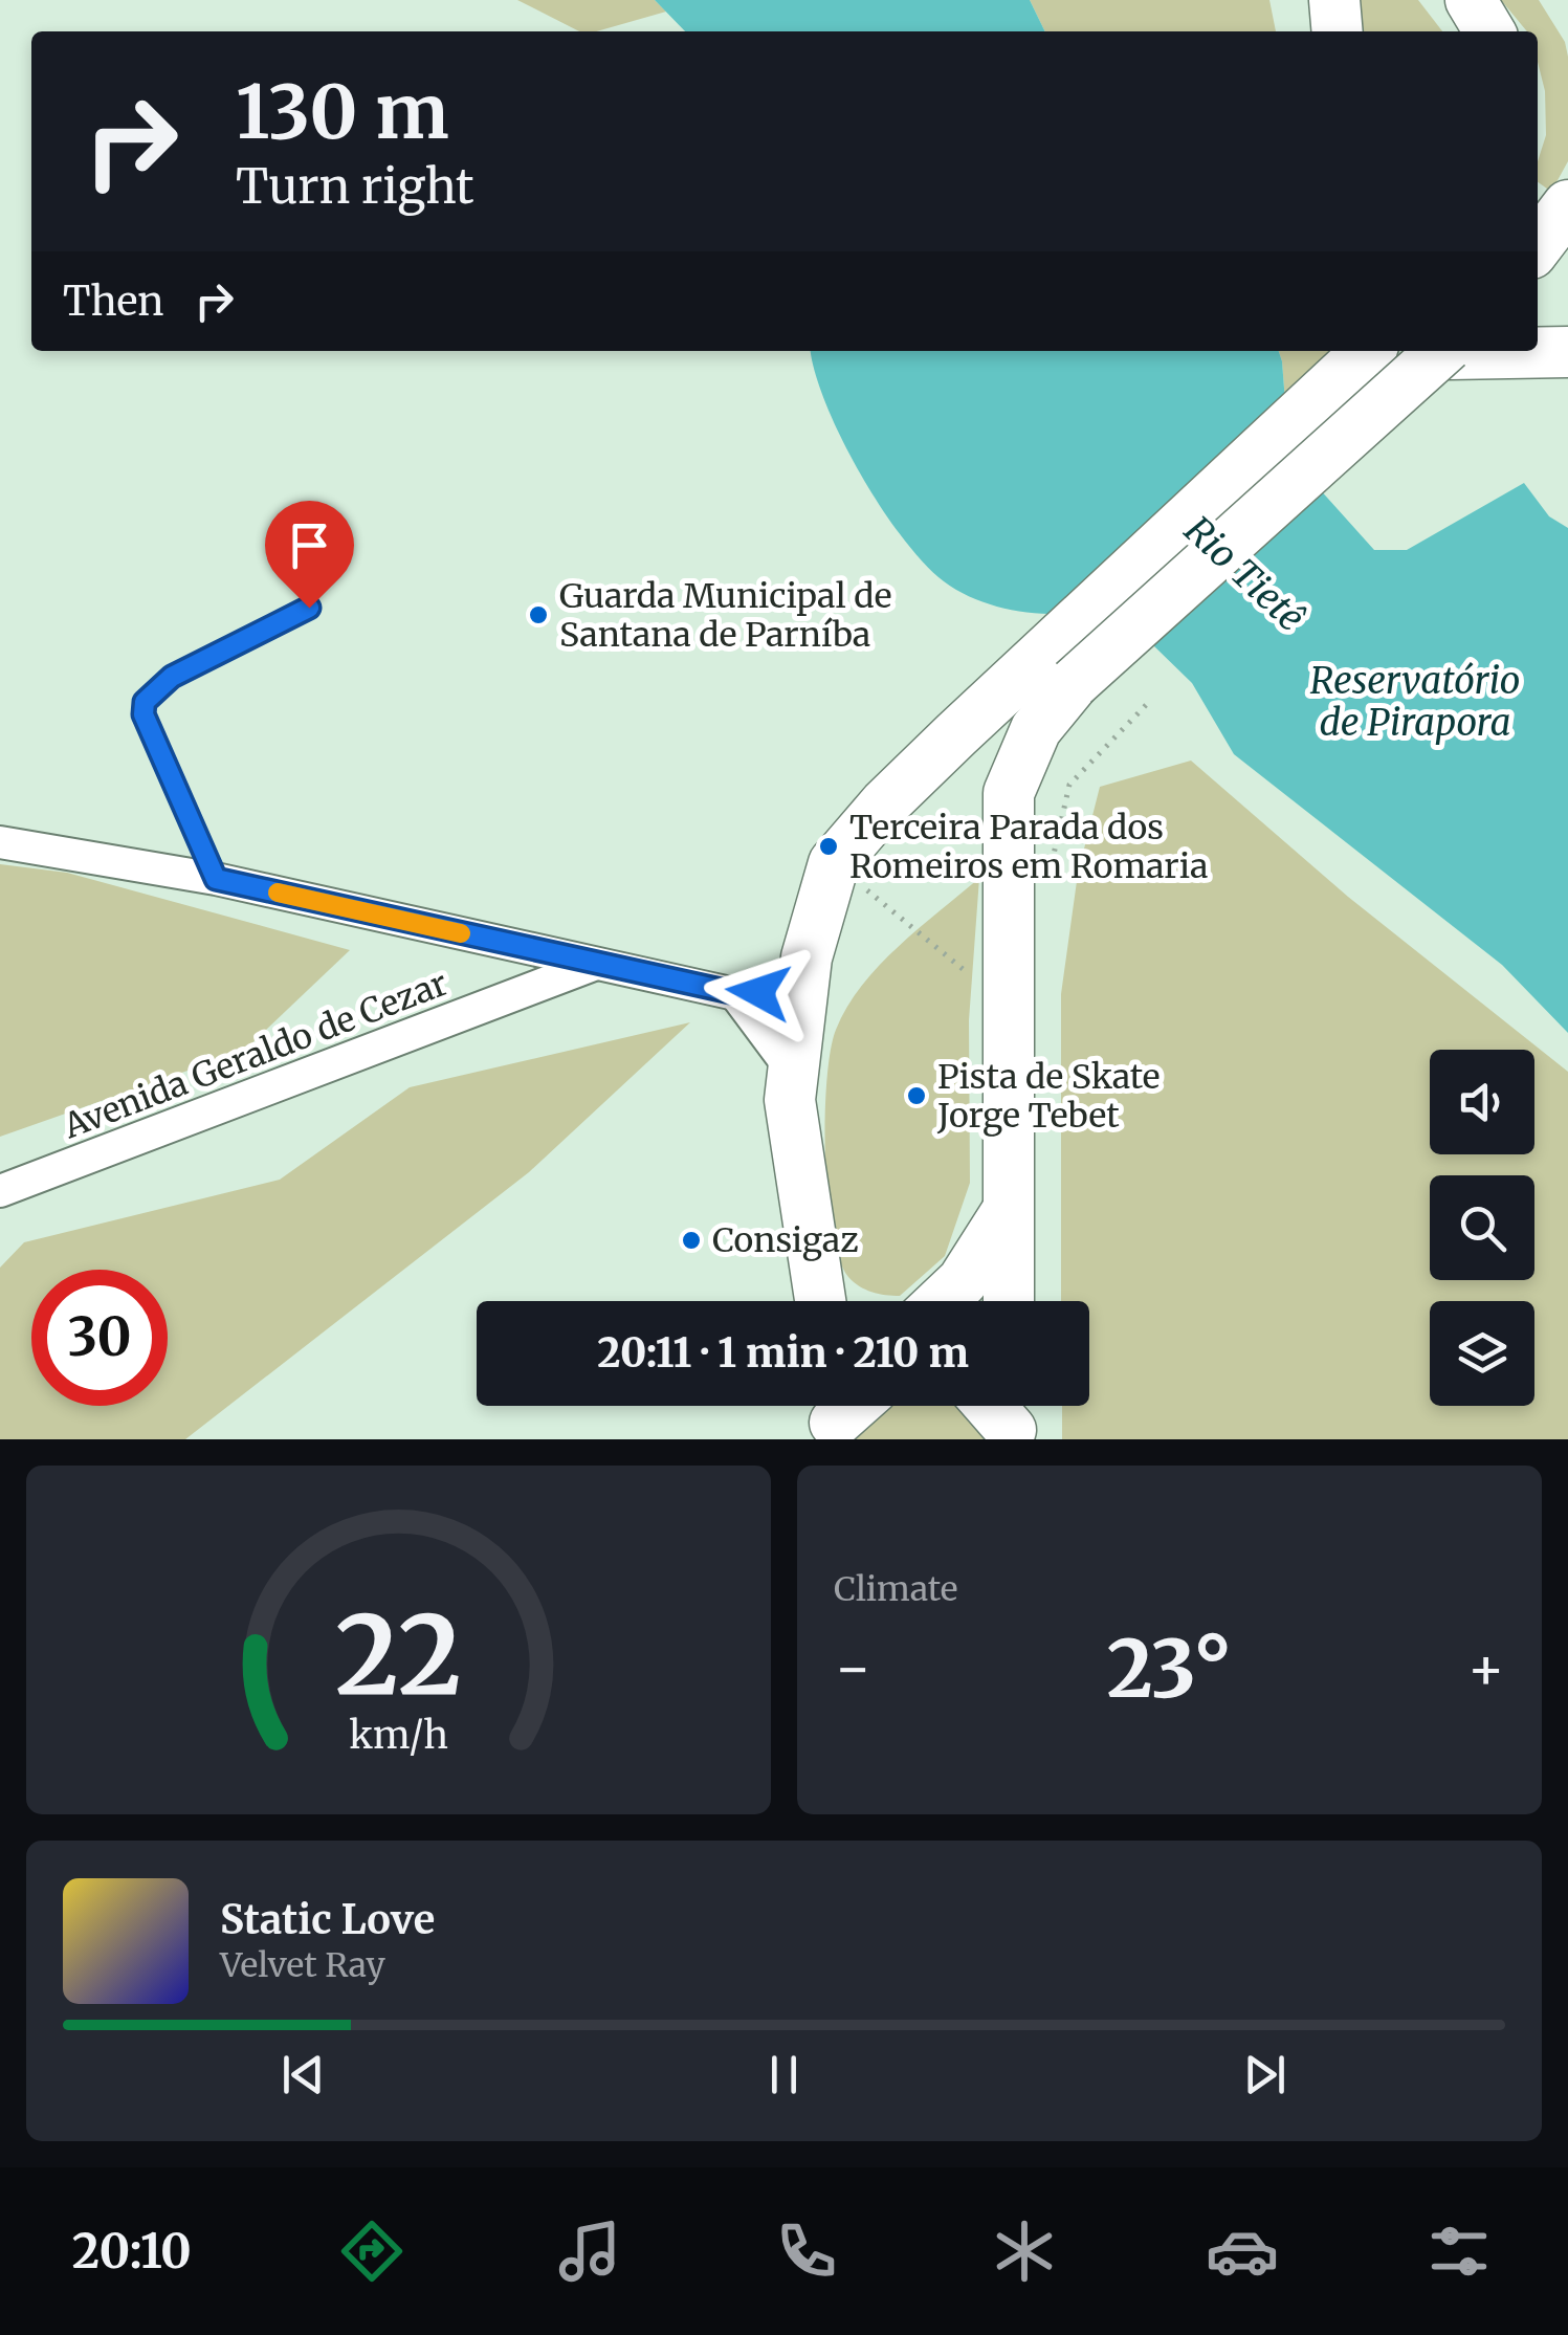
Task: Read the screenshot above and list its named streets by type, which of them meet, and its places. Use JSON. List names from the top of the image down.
{
  "streets": {
    "street": ["Avenida Geraldo de Cezar"]
  },
  "water": ["Rio Tietê", "Reservatório de Pirapora"],
  "places": [
    "Guarda Municipal de Santana de Parníba",
    "Terceira Parada dos Romeiros em Romaria",
    "Pista de Skate Jorge Tebet",
    "Consigaz"
  ],
  "page": {
    "turn": ["130 m", "Turn right"],
    "then": "Then",
    "limit": "30",
    "trip": "20:11 · 1 min · 210 m",
    "tile": "Climate",
    "heat": ["−", "23°", "+"],
    "song": ["Static Love", "Velvet Ray"],
    "tabs": "20:10",
    "gauge": ["22", "km/h"]
  }
}
